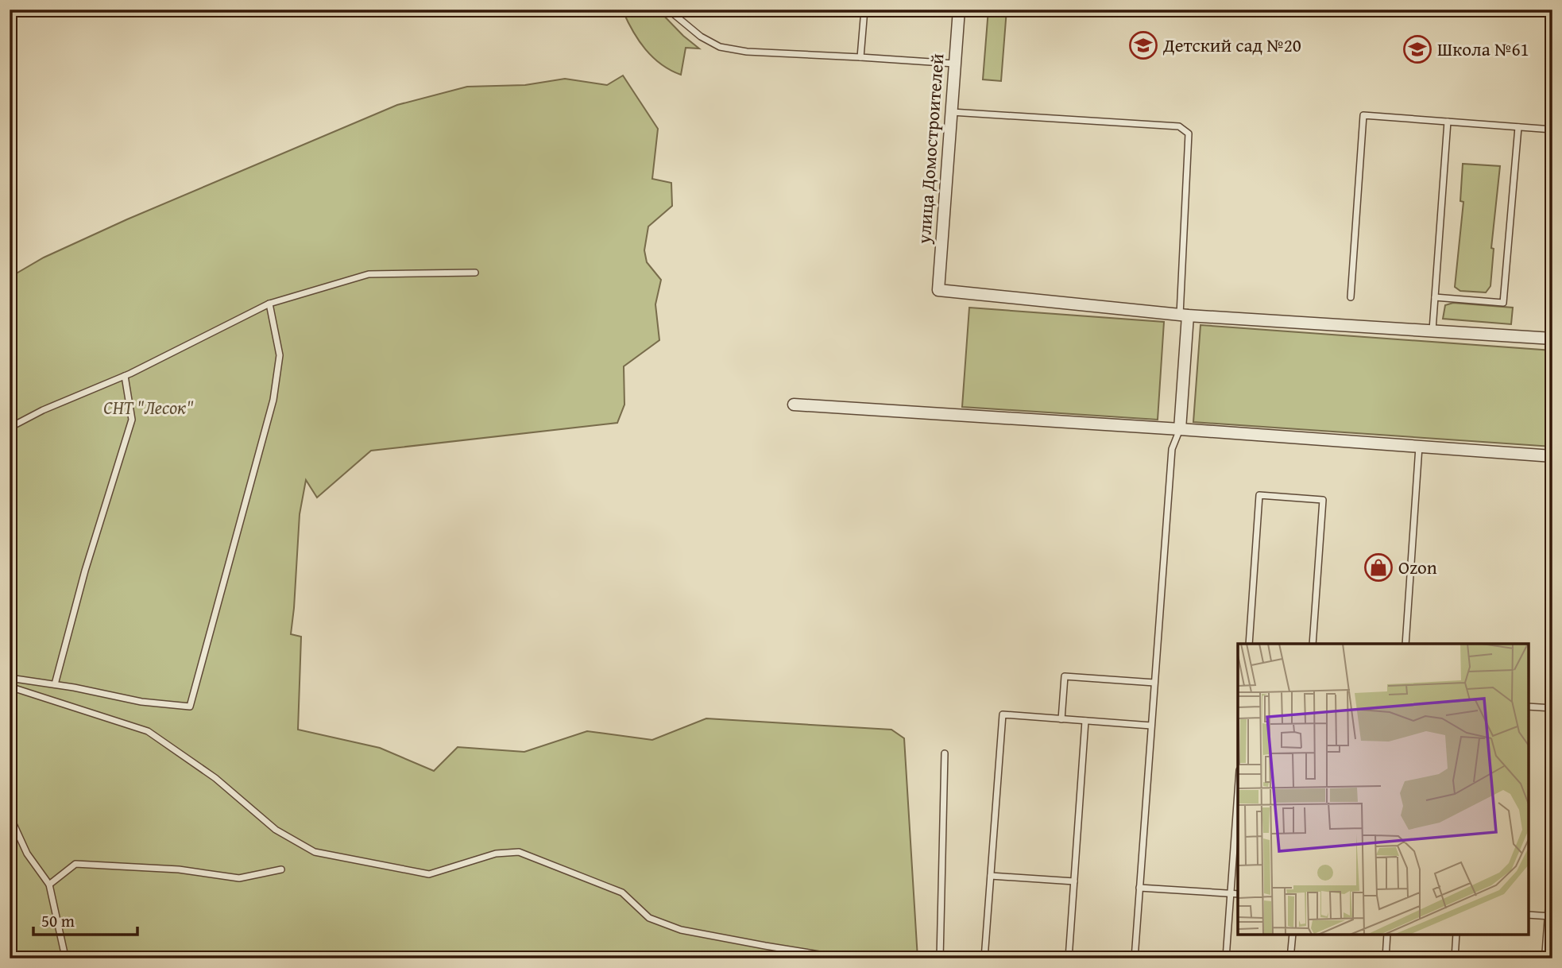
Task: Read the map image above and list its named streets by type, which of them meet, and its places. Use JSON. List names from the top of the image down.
{
  "streets": {
    "street": ["улица Домостроителей"]
  },
  "parks": ["СНТ \"Лесок\""],
  "places": {
    "school or university": ["Детский сад №20", "Школа №61"],
    "shop": ["Ozon"]
  },
  "scale_bar": "50 m"
}
